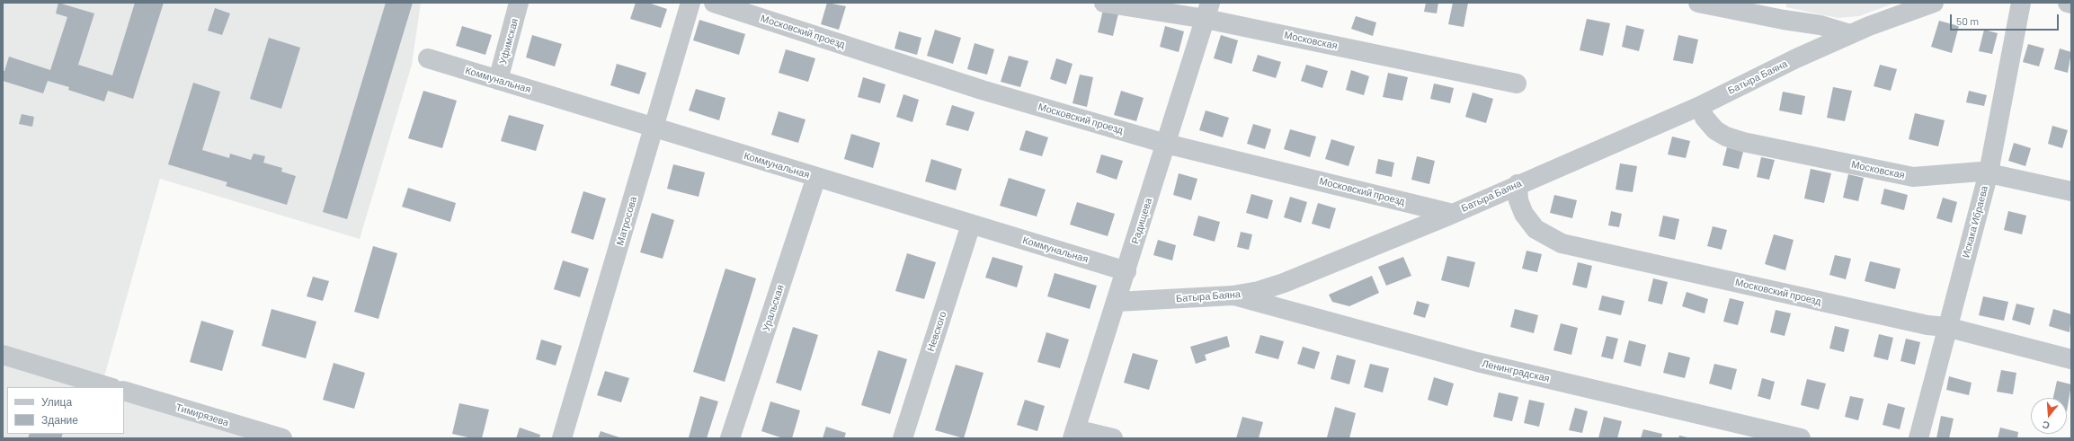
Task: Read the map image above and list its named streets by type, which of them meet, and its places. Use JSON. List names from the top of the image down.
{
  "streets": {
    "street": [
      "Московский проезд",
      "Московская",
      "Уфимская",
      "Батыра Баяна",
      "Коммунальная",
      "Матросова",
      "Радищева",
      "Искака Ибраева",
      "Уральская",
      "Невского",
      "Ленинградская",
      "Тимирязева"
    ]
  },
  "crossings": [
    ["Московский проезд", "Батыра Баяна"],
    ["Московский проезд", "Радищева"],
    ["Московский проезд", "Искака Ибраева"],
    ["Московская", "Батыра Баяна"],
    ["Московская", "Радищева"],
    ["Московская", "Искака Ибраева"],
    ["Уфимская", "Коммунальная"],
    ["Батыра Баяна", "Радищева"],
    ["Батыра Баяна", "Ленинградская"],
    ["Коммунальная", "Матросова"],
    ["Коммунальная", "Радищева"],
    ["Коммунальная", "Уральская"],
    ["Коммунальная", "Невского"]
  ],
  "legend": ["Улица", "Здание"],
  "scale_bar": "50 m",
  "north": "bottom"
}
